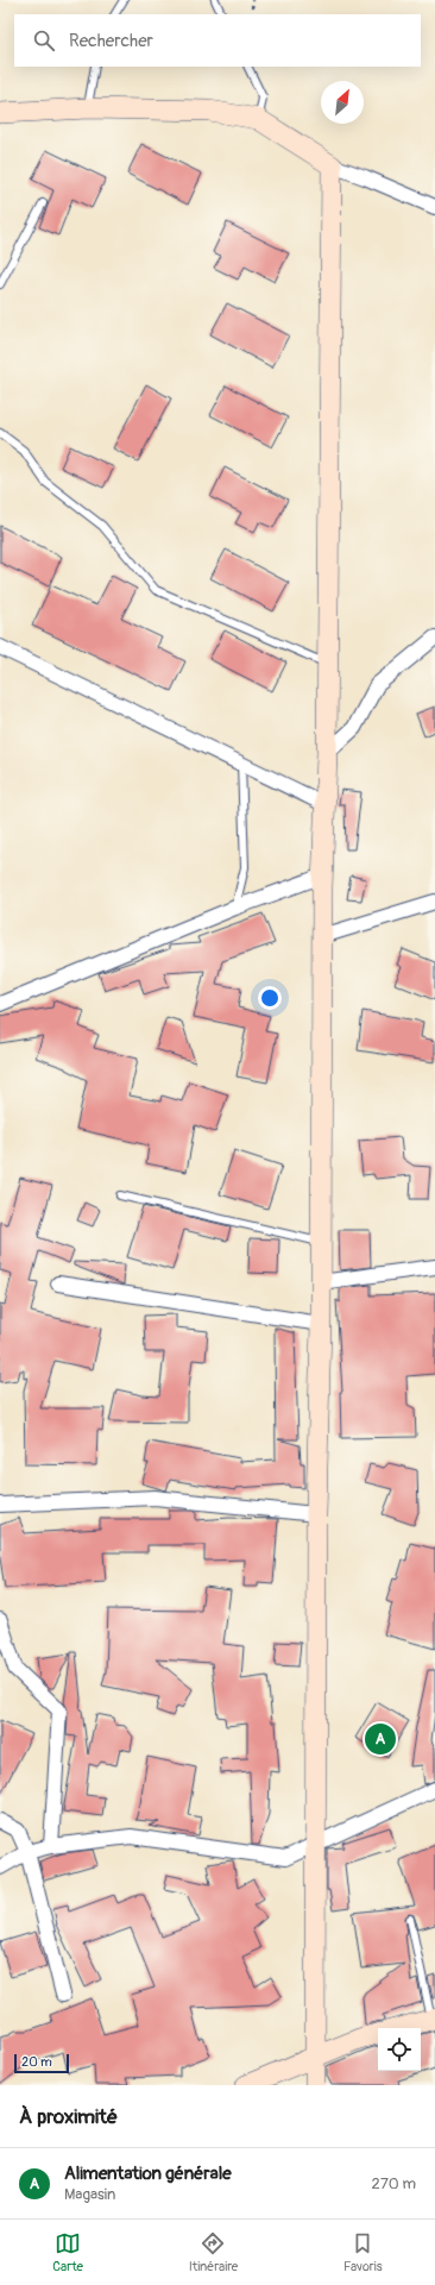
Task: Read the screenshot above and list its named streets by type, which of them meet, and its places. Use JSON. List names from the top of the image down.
{
  "scale_bar": "20 m",
  "north": "top right",
  "page": {
    "search": "Rechercher",
    "pins": "A",
    "scale": "20 m",
    "heading": "À proximité",
    "list": [
      {
        "mark": "A",
        "name": "Alimentation générale",
        "note": "Magasin",
        "value": "270 m"
      }
    ],
    "nav": ["Carte", "Itinéraire", "Favoris"]
  }
}
